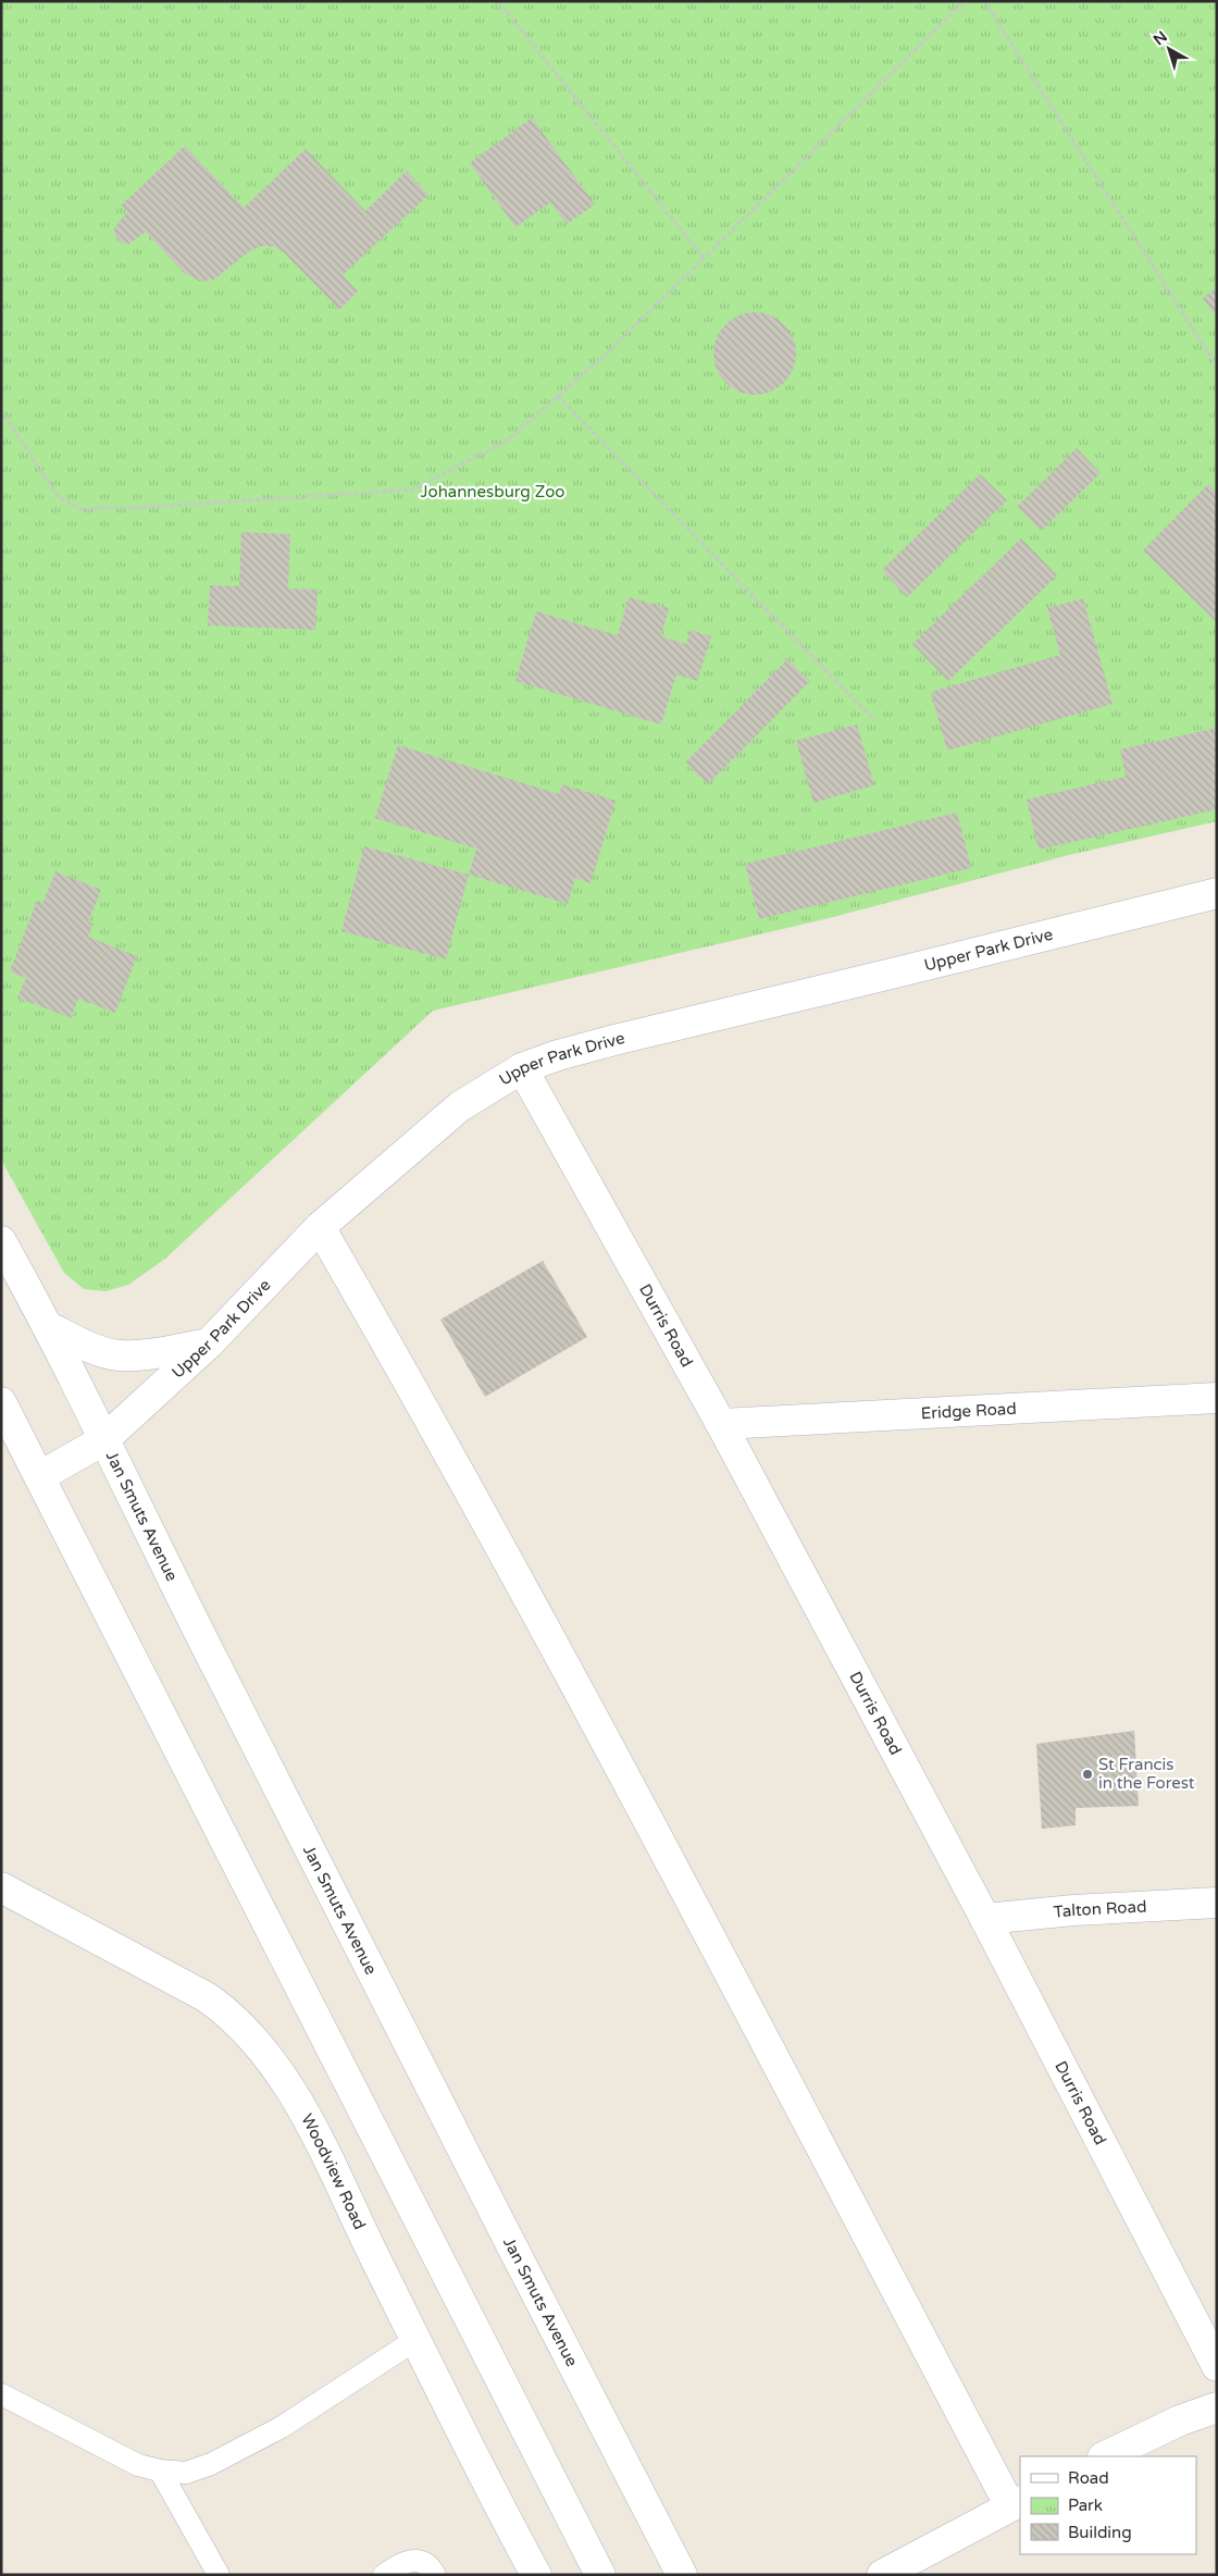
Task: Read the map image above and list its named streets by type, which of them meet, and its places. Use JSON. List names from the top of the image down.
{
  "streets": {
    "street": [
      "Upper Park Drive",
      "Durris Road",
      "Eridge Road",
      "Jan Smuts Avenue",
      "Talton Road",
      "Woodview Road"
    ]
  },
  "crossings": [
    ["Upper Park Drive", "Durris Road"],
    ["Upper Park Drive", "Jan Smuts Avenue"],
    ["Durris Road", "Eridge Road"],
    ["Durris Road", "Talton Road"]
  ],
  "parks": ["Johannesburg Zoo"],
  "places": ["St Francis in the Forest"],
  "legend": ["Road", "Park", "Building"],
  "north": "top left"
}
